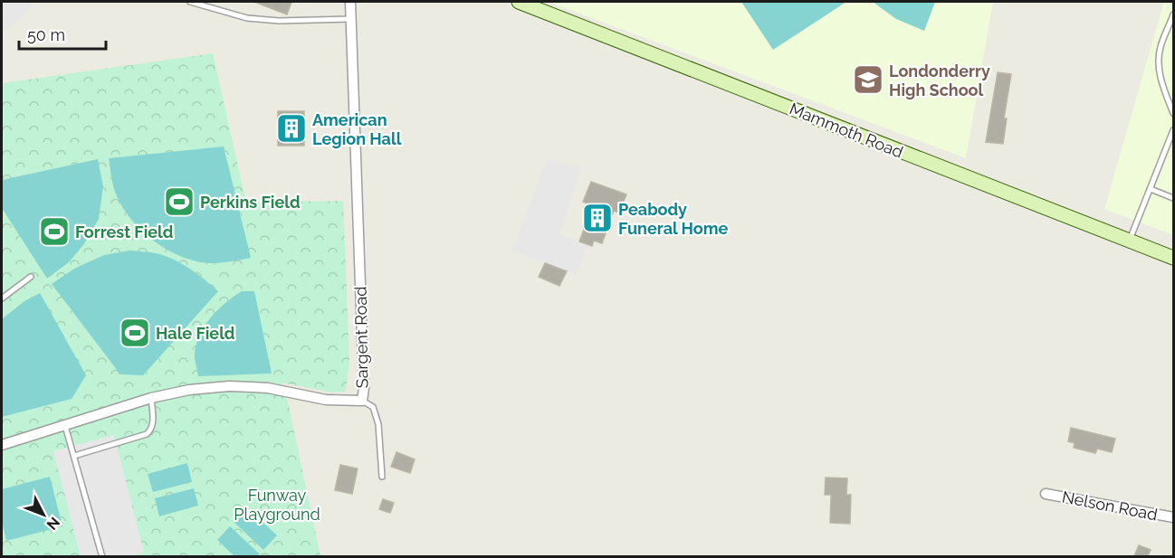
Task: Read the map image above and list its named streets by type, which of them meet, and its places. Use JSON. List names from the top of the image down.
{
  "streets": {
    "main road": ["Mammoth Road"],
    "street": ["Sargent Road", "Nelson Road"]
  },
  "parks": ["Funway Playground"],
  "places": {
    "school or university": ["Londonderry High School"],
    "building": ["American Legion Hall", "Peabody Funeral Home"],
    "sports": ["Perkins Field", "Forrest Field", "Hale Field"]
  },
  "scale_bar": "50 m",
  "north": "bottom right"
}
